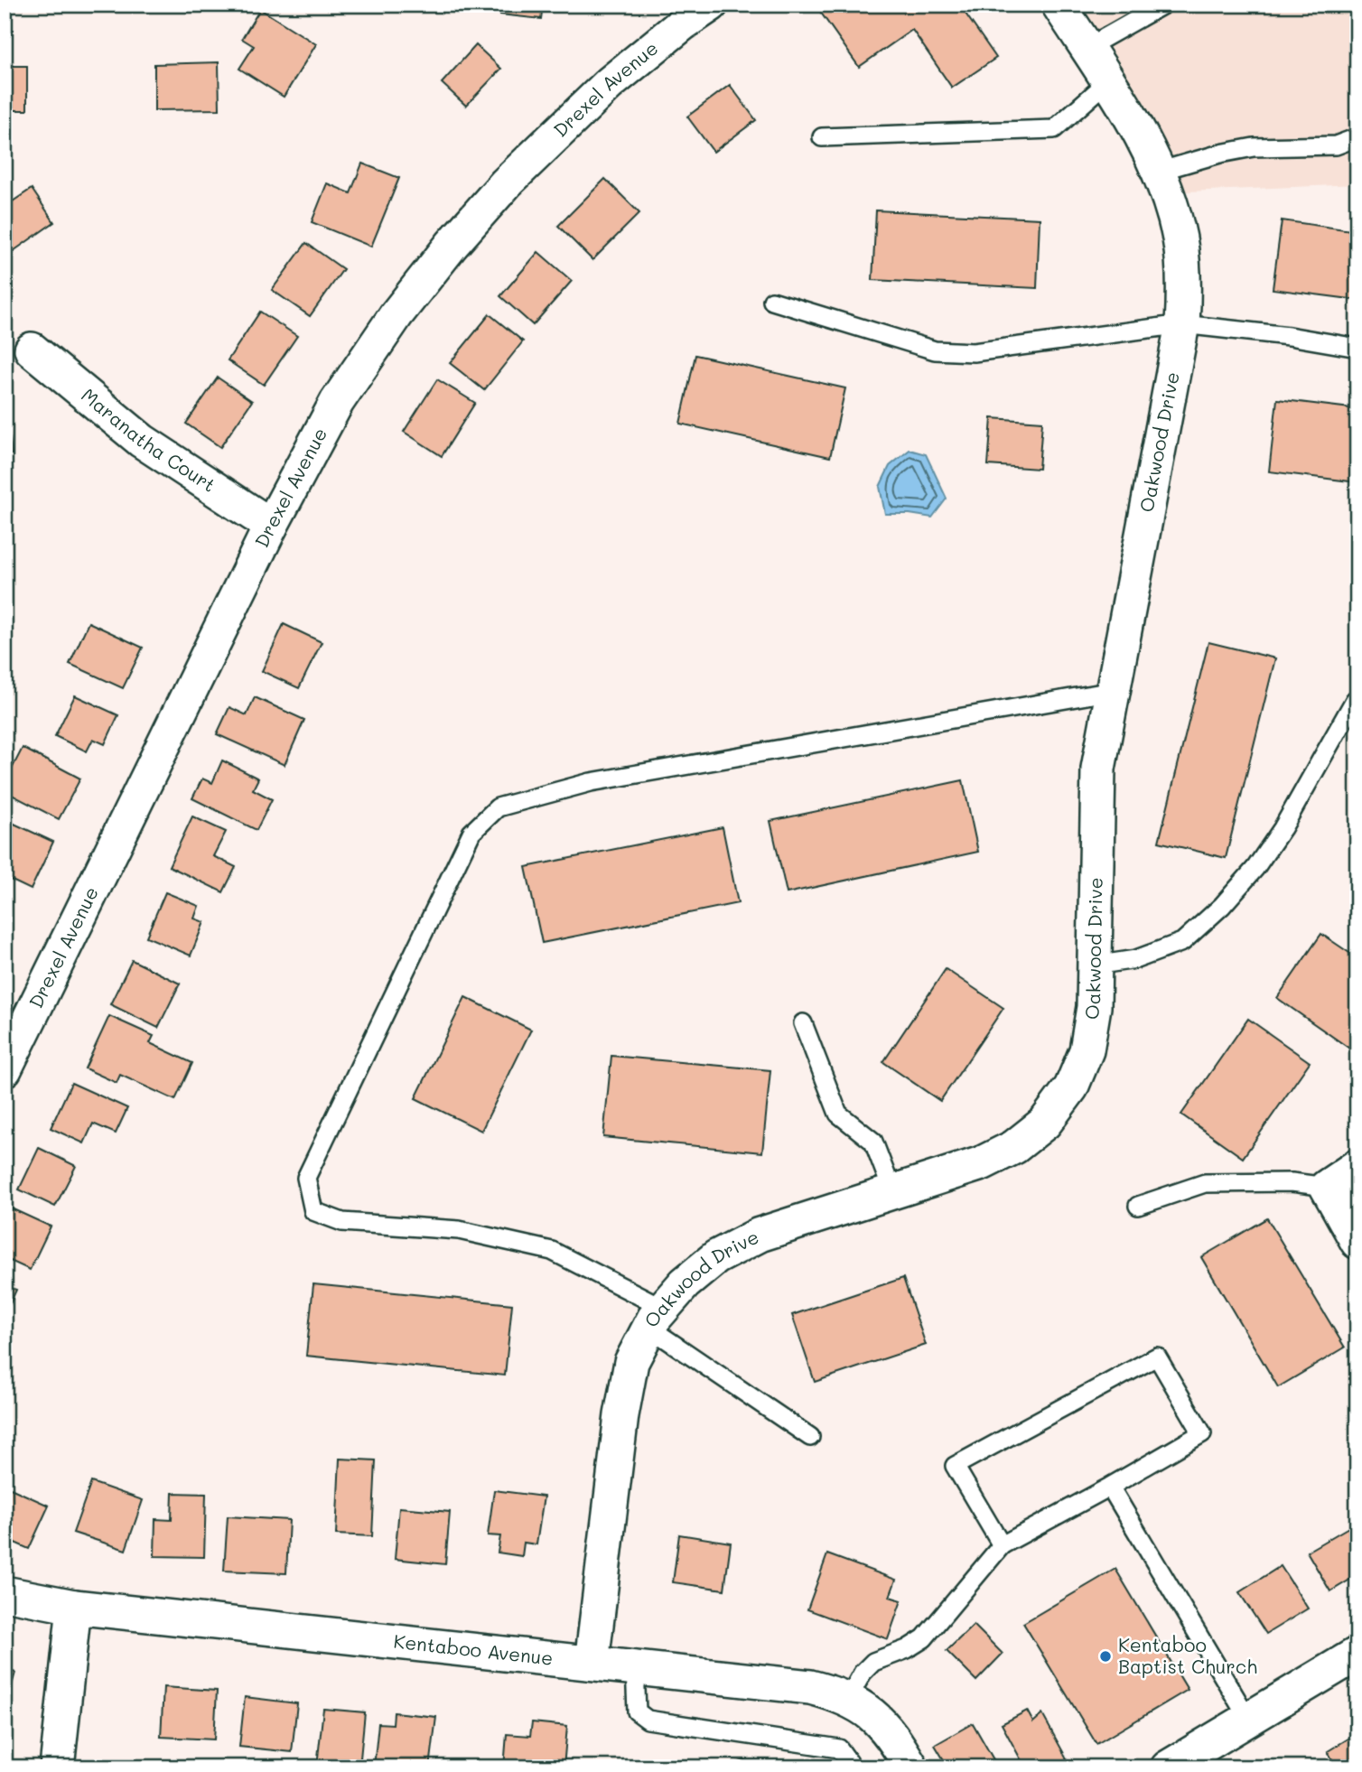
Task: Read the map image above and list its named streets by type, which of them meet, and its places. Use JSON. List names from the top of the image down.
{
  "streets": {
    "street": [
      "Drexel Avenue",
      "Maranatha Court",
      "Oakwood Drive",
      "Kentaboo Avenue"
    ]
  },
  "crossings": [
    ["Drexel Avenue", "Maranatha Court"],
    ["Oakwood Drive", "Kentaboo Avenue"]
  ],
  "places": ["Kentaboo Baptist Church"]
}
